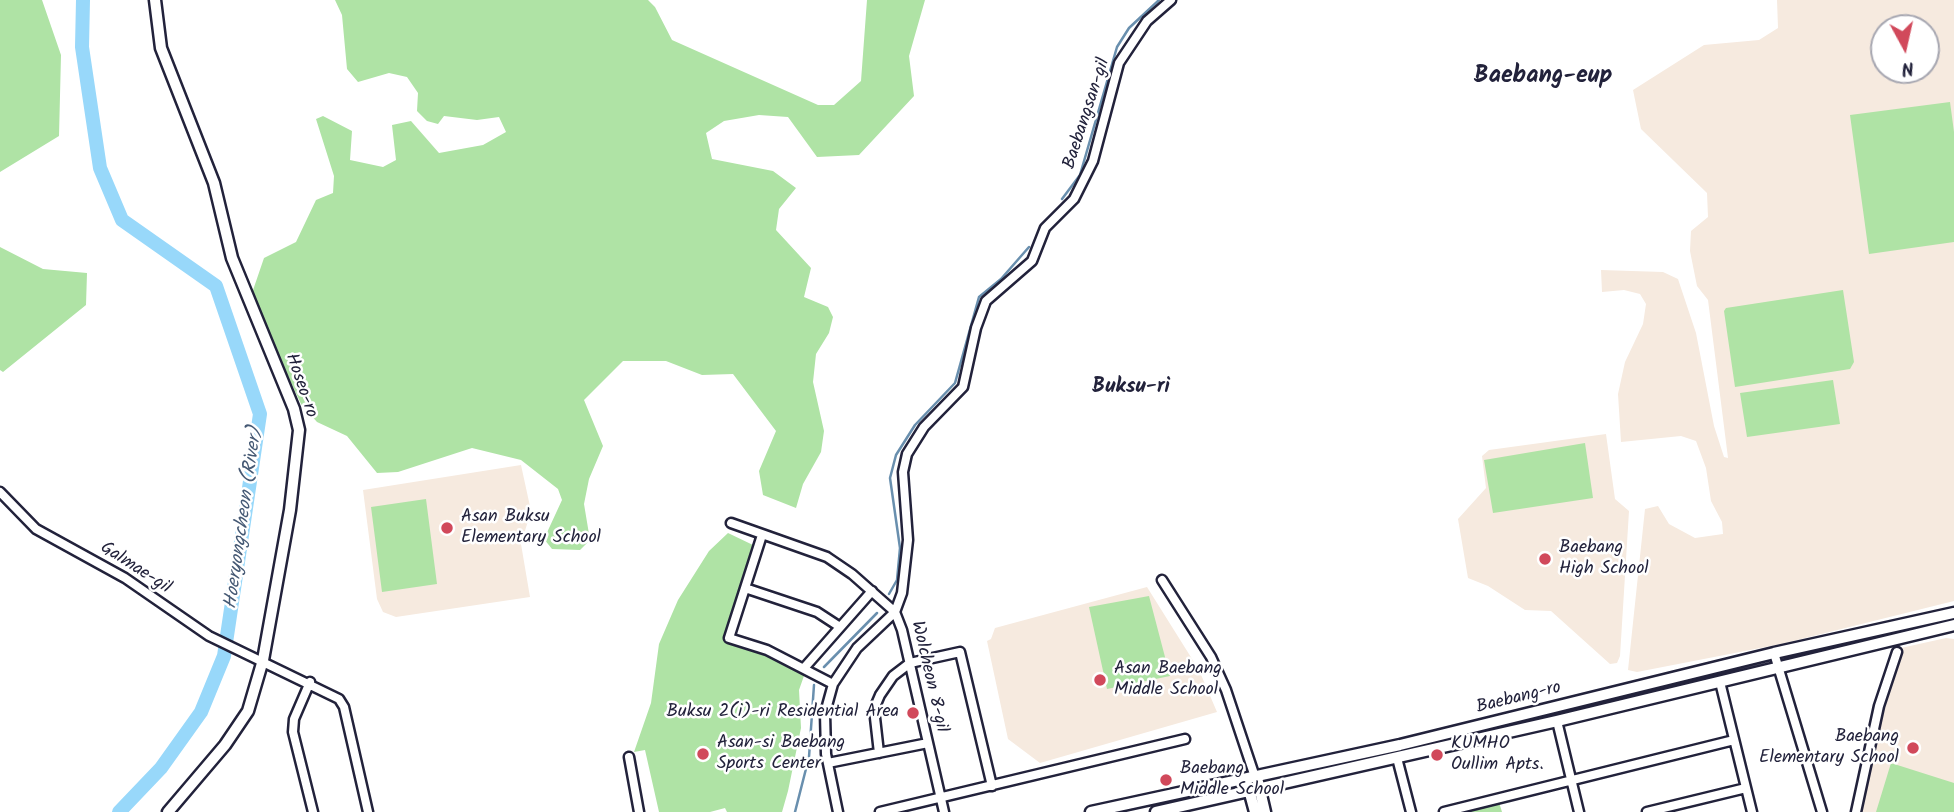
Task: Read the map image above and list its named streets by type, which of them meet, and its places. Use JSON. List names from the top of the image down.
{
  "streets": {
    "street": [
      "Baebangsan-gil",
      "Hoseo-ro",
      "Galmae-gil",
      "Wolcheon 8-gil",
      "Baebang-ro"
    ]
  },
  "crossings": [
    ["Baebangsan-gil", "Wolcheon 8-gil"],
    ["Hoseo-ro", "Galmae-gil"]
  ],
  "districts": ["Baebang-eup", "Buksu-ri"],
  "water": ["Hoeryongcheon (River)"],
  "places": [
    "Asan Buksu Elementary School",
    "Baebang High School",
    "Asan Baebang Middle School",
    "Buksu 2(i)-ri Residential Area",
    "Baebang Elementary School",
    "Asan-si Baebang Sports Center",
    "KUMHO Oullim Apts.",
    "Baebang Middle School"
  ],
  "north": "bottom"
}
